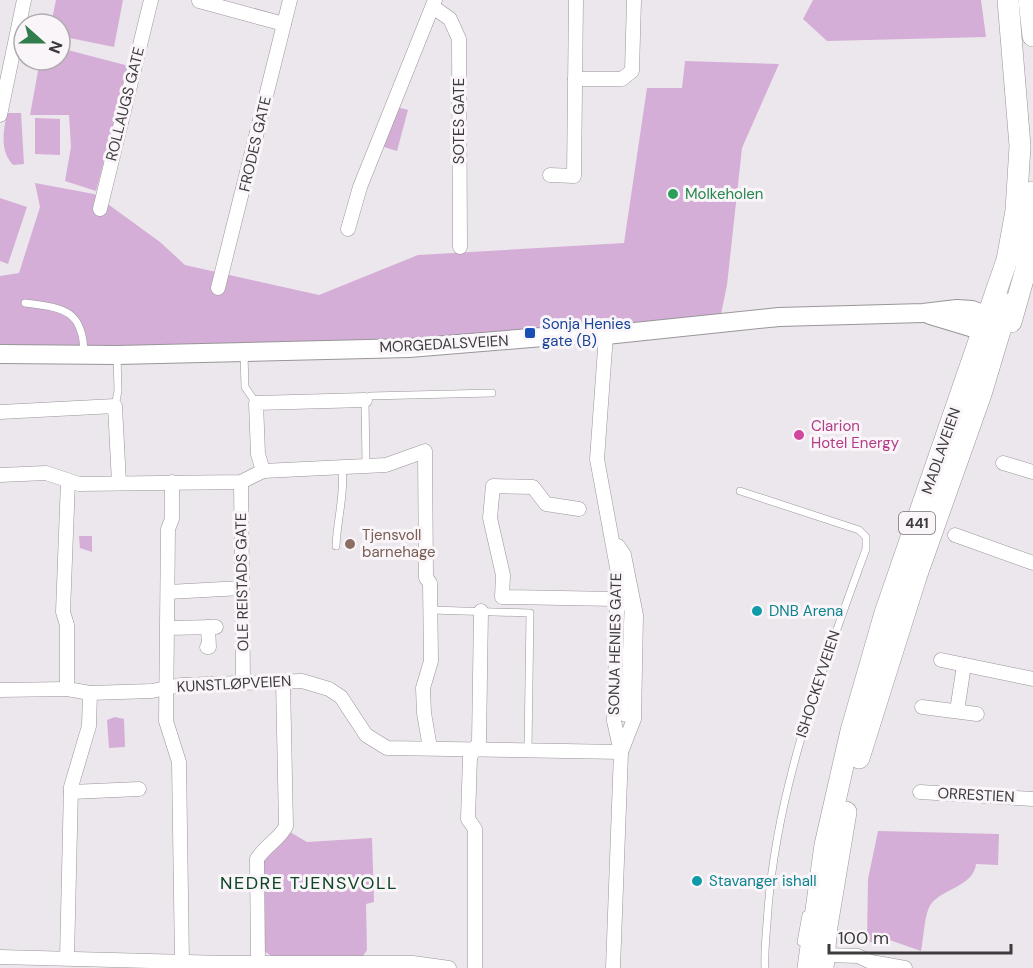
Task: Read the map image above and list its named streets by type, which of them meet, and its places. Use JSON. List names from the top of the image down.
{
  "streets": {
    "main road": ["MADLAVEIEN", "441"],
    "street": [
      "ROLLAUGS GATE",
      "SOTES GATE",
      "FRODES GATE",
      "MORGEDALSVEIEN",
      "OLE REISTADS GATE",
      "SONJA HENIES GATE",
      "KUNSTLØPVEIEN",
      "ORRESTIEN"
    ],
    "lane": ["ISHOCKEYVEIEN"]
  },
  "crossings": [
    ["MORGEDALSVEIEN", "MADLAVEIEN"],
    ["MORGEDALSVEIEN", "SONJA HENIES GATE"],
    ["OLE REISTADS GATE", "KUNSTLØPVEIEN"],
    ["SONJA HENIES GATE", "KUNSTLØPVEIEN"]
  ],
  "districts": ["NEDRE TJENSVOLL"],
  "places": {
    "other": [
      "Molkeholen",
      "Clarion Hotel Energy",
      "Tjensvoll barnehage",
      "DNB Arena",
      "Stavanger ishall"
    ],
    "transit": ["Sonja Henies gate (B)"]
  },
  "scale_bar": "100 m",
  "north": "right"
}
